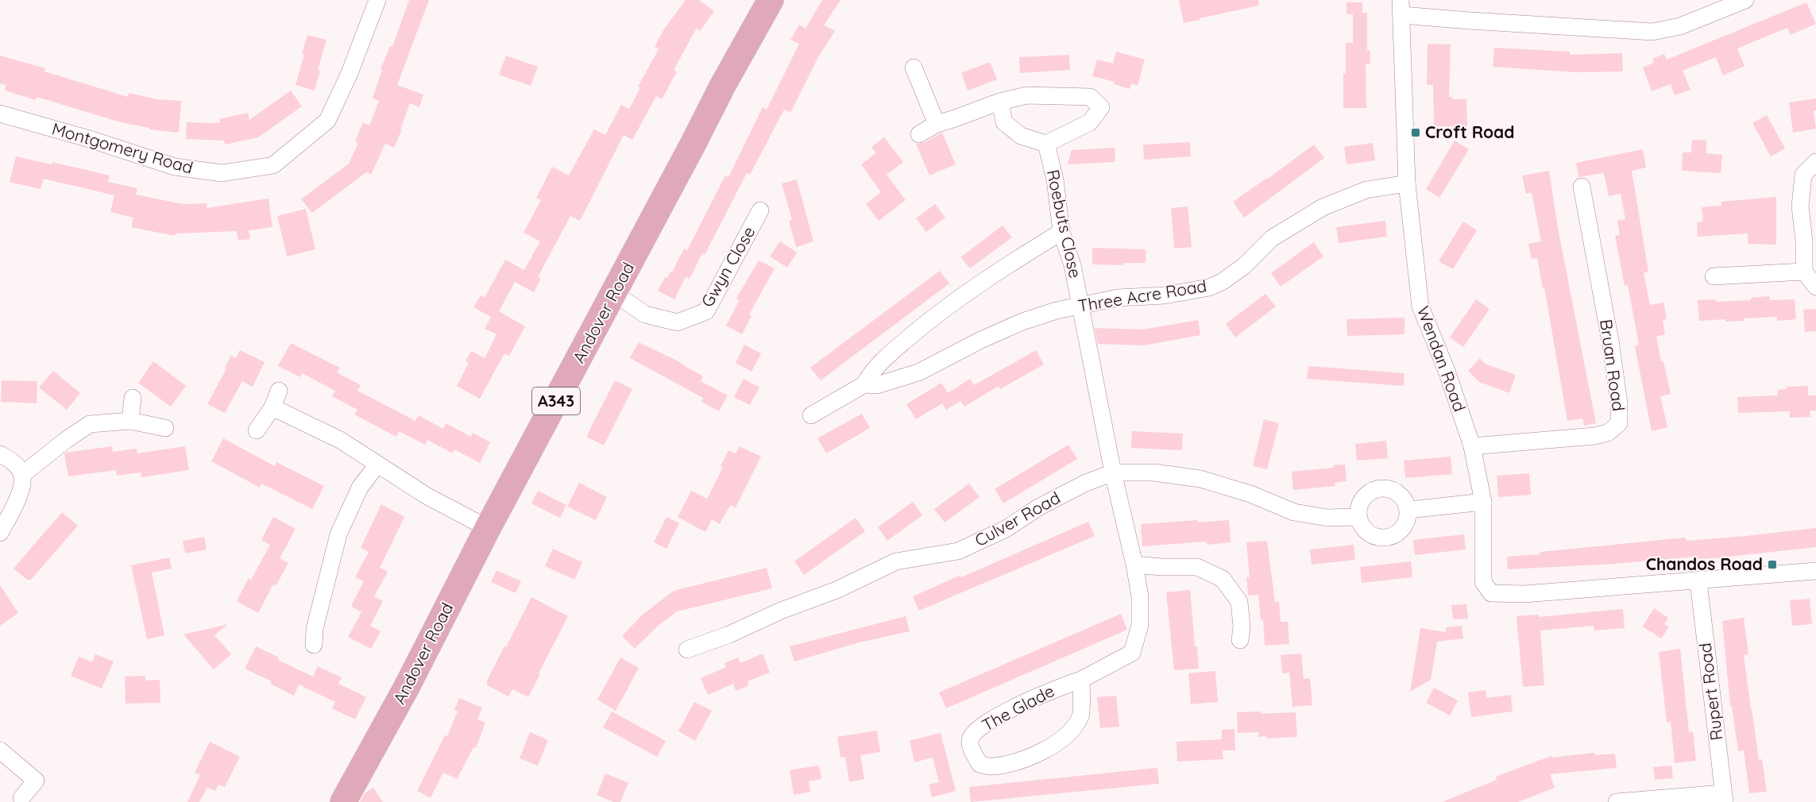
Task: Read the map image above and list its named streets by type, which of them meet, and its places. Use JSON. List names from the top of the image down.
{
  "streets": {
    "main road": ["Andover Road", "A343"],
    "street": [
      "Montgomery Road",
      "Roebuts Close",
      "Gwyn Close",
      "Three Acre Road",
      "Wendan Road",
      "Bruan Road",
      "Culver Road",
      "Rupert Road",
      "The Glade"
    ]
  },
  "crossings": [
    ["Roebuts Close", "Three Acre Road"],
    ["Roebuts Close", "Culver Road"],
    ["Roebuts Close", "The Glade"],
    ["Gwyn Close", "Andover Road"],
    ["Three Acre Road", "Wendan Road"],
    ["Wendan Road", "Bruan Road"],
    ["Wendan Road", "Rupert Road"],
    ["Culver Road", "The Glade"]
  ],
  "places": {
    "transit": ["Croft Road", "Chandos Road"]
  }
}
